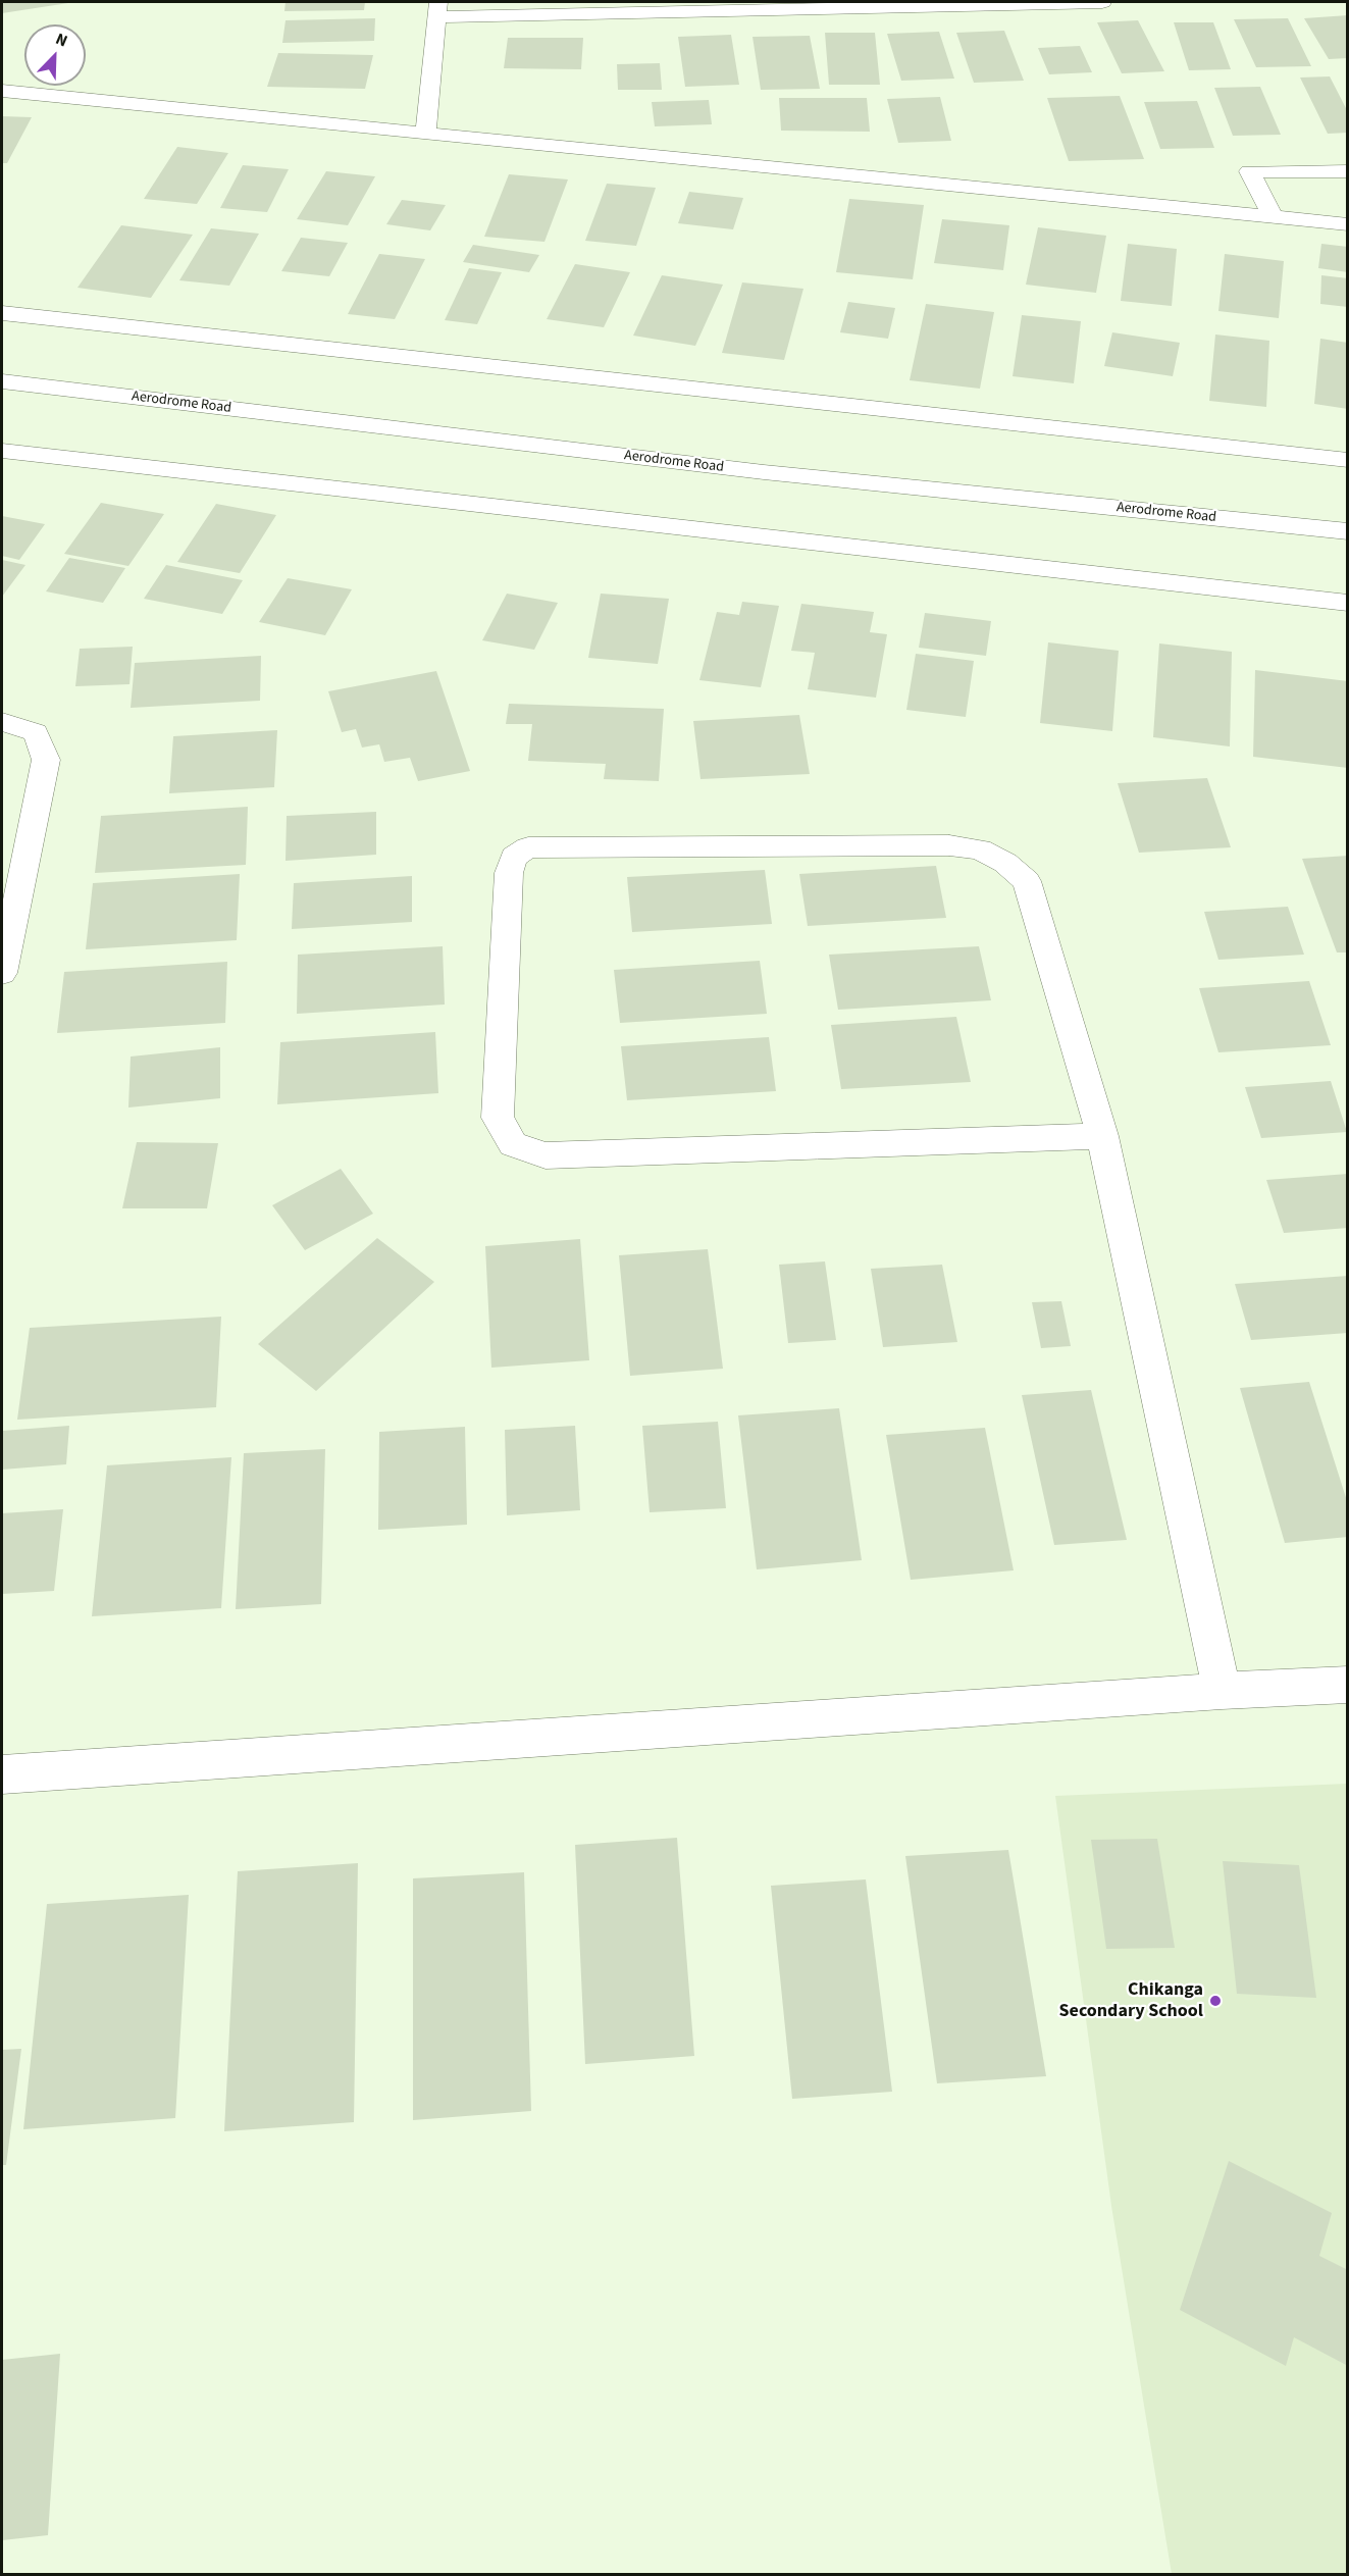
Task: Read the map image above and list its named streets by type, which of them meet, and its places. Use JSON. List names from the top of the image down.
{
  "streets": {
    "street": ["Aerodrome Road"]
  },
  "places": ["Chikanga Secondary School"],
  "north": "top right"
}
